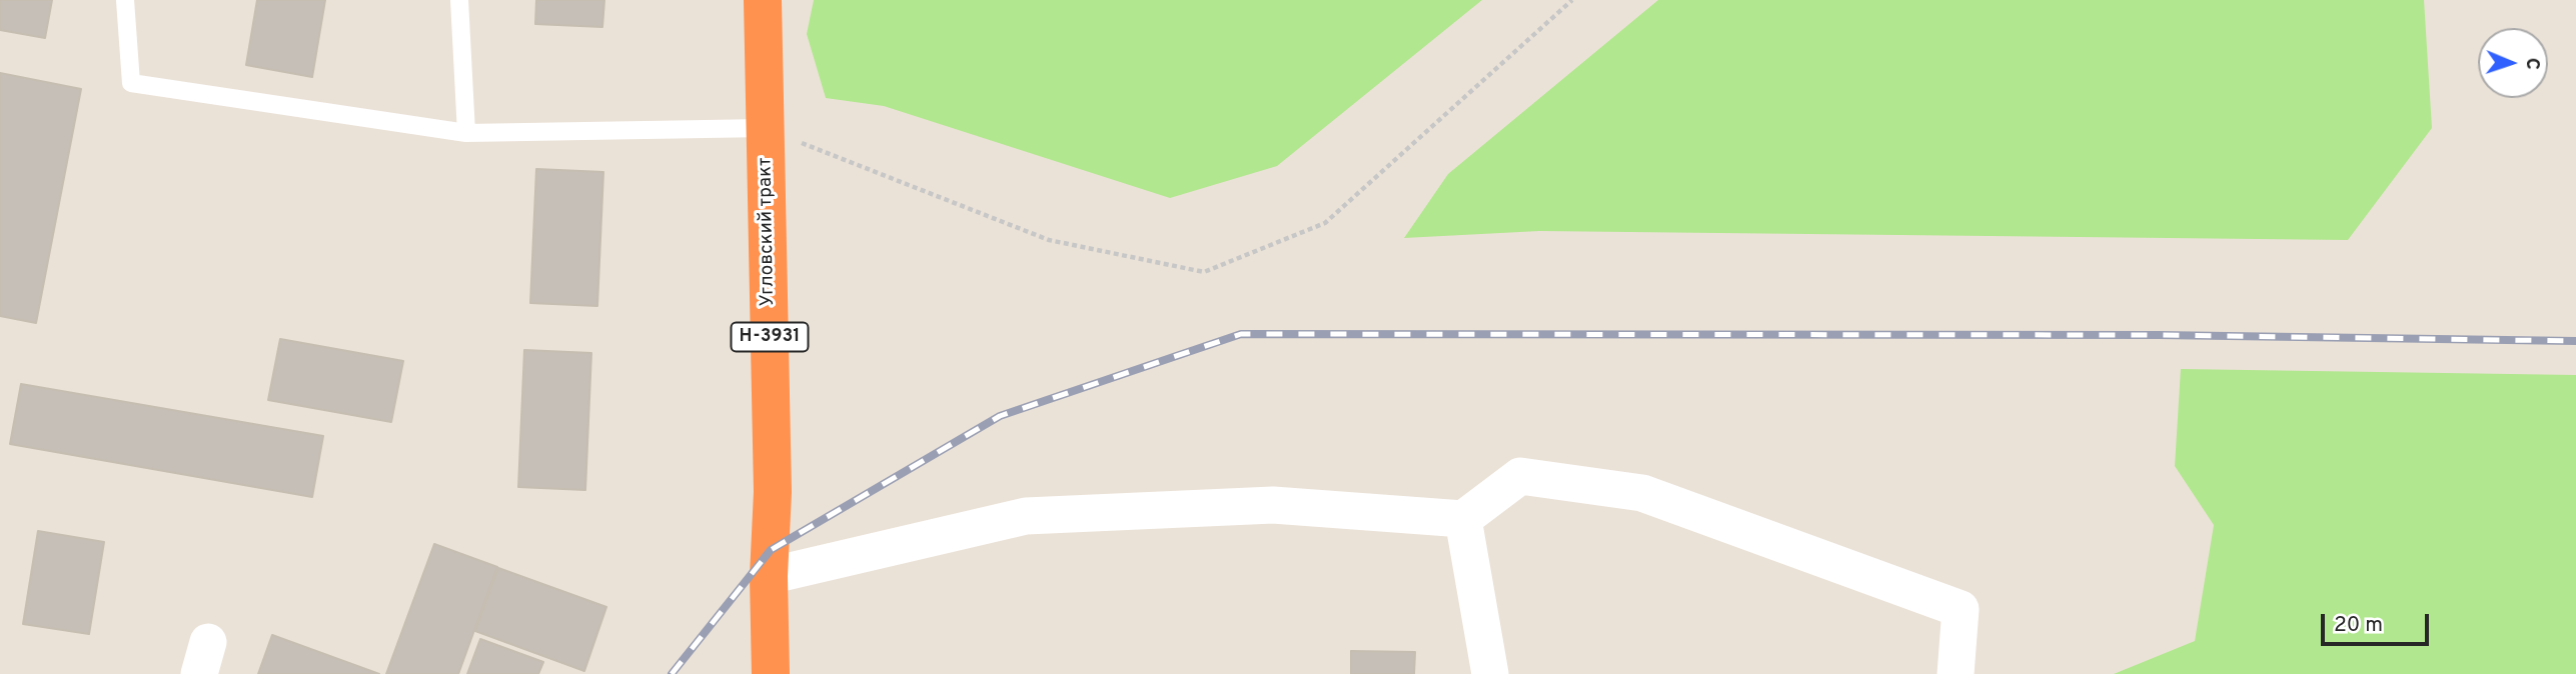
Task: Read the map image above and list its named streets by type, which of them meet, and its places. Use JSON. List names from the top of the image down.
{
  "streets": {
    "highway": ["Угловский тракт", "Н-3931"]
  },
  "scale_bar": "20 m",
  "north": "right"
}
